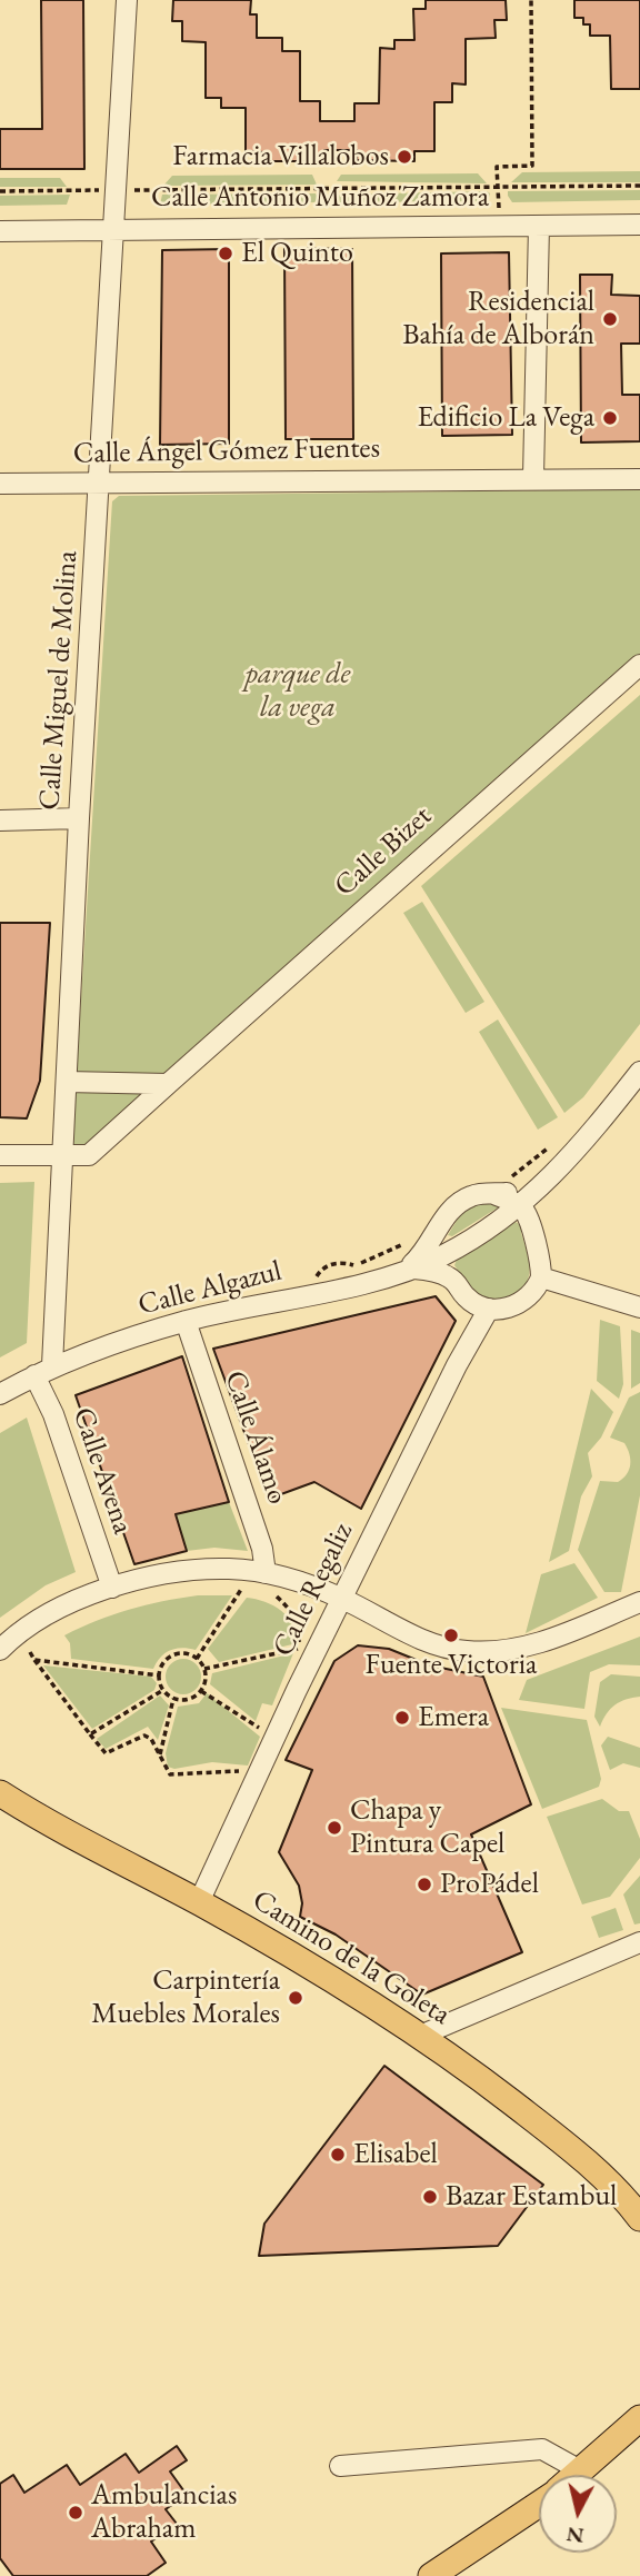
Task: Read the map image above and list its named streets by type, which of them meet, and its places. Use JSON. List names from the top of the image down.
{
  "streets": {
    "main road": ["Camino de la Goleta"],
    "street": [
      "Calle Antonio Muñoz Zamora",
      "Calle Ángel Gómez Fuentes",
      "Calle Miguel de Molina",
      "Calle Bizet",
      "Calle Algazul",
      "Calle Álamo",
      "Calle Avena",
      "Calle Regaliz"
    ]
  },
  "crossings": [
    ["Calle Antonio Muñoz Zamora", "Calle Miguel de Molina"],
    ["Calle Ángel Gómez Fuentes", "Calle Miguel de Molina"],
    ["Calle Miguel de Molina", "Calle Bizet"],
    ["Calle Miguel de Molina", "Calle Algazul"],
    ["Calle Algazul", "Calle Álamo"],
    ["Calle Algazul", "Calle Avena"],
    ["Calle Regaliz", "Camino de la Goleta"]
  ],
  "parks": ["parque de la vega"],
  "places": [
    "Farmacia Villalobos",
    "El Quinto",
    "Residencial Bahía de Alborán",
    "Edificio La Vega",
    "Fuente Victoria",
    "Emera",
    "Chapa y Pintura Capel",
    "ProPádel",
    "Carpintería Muebles Morales",
    "Elisabel",
    "Bazar Estambul",
    "Ambulancias Abraham"
  ],
  "north": "bottom"
}
